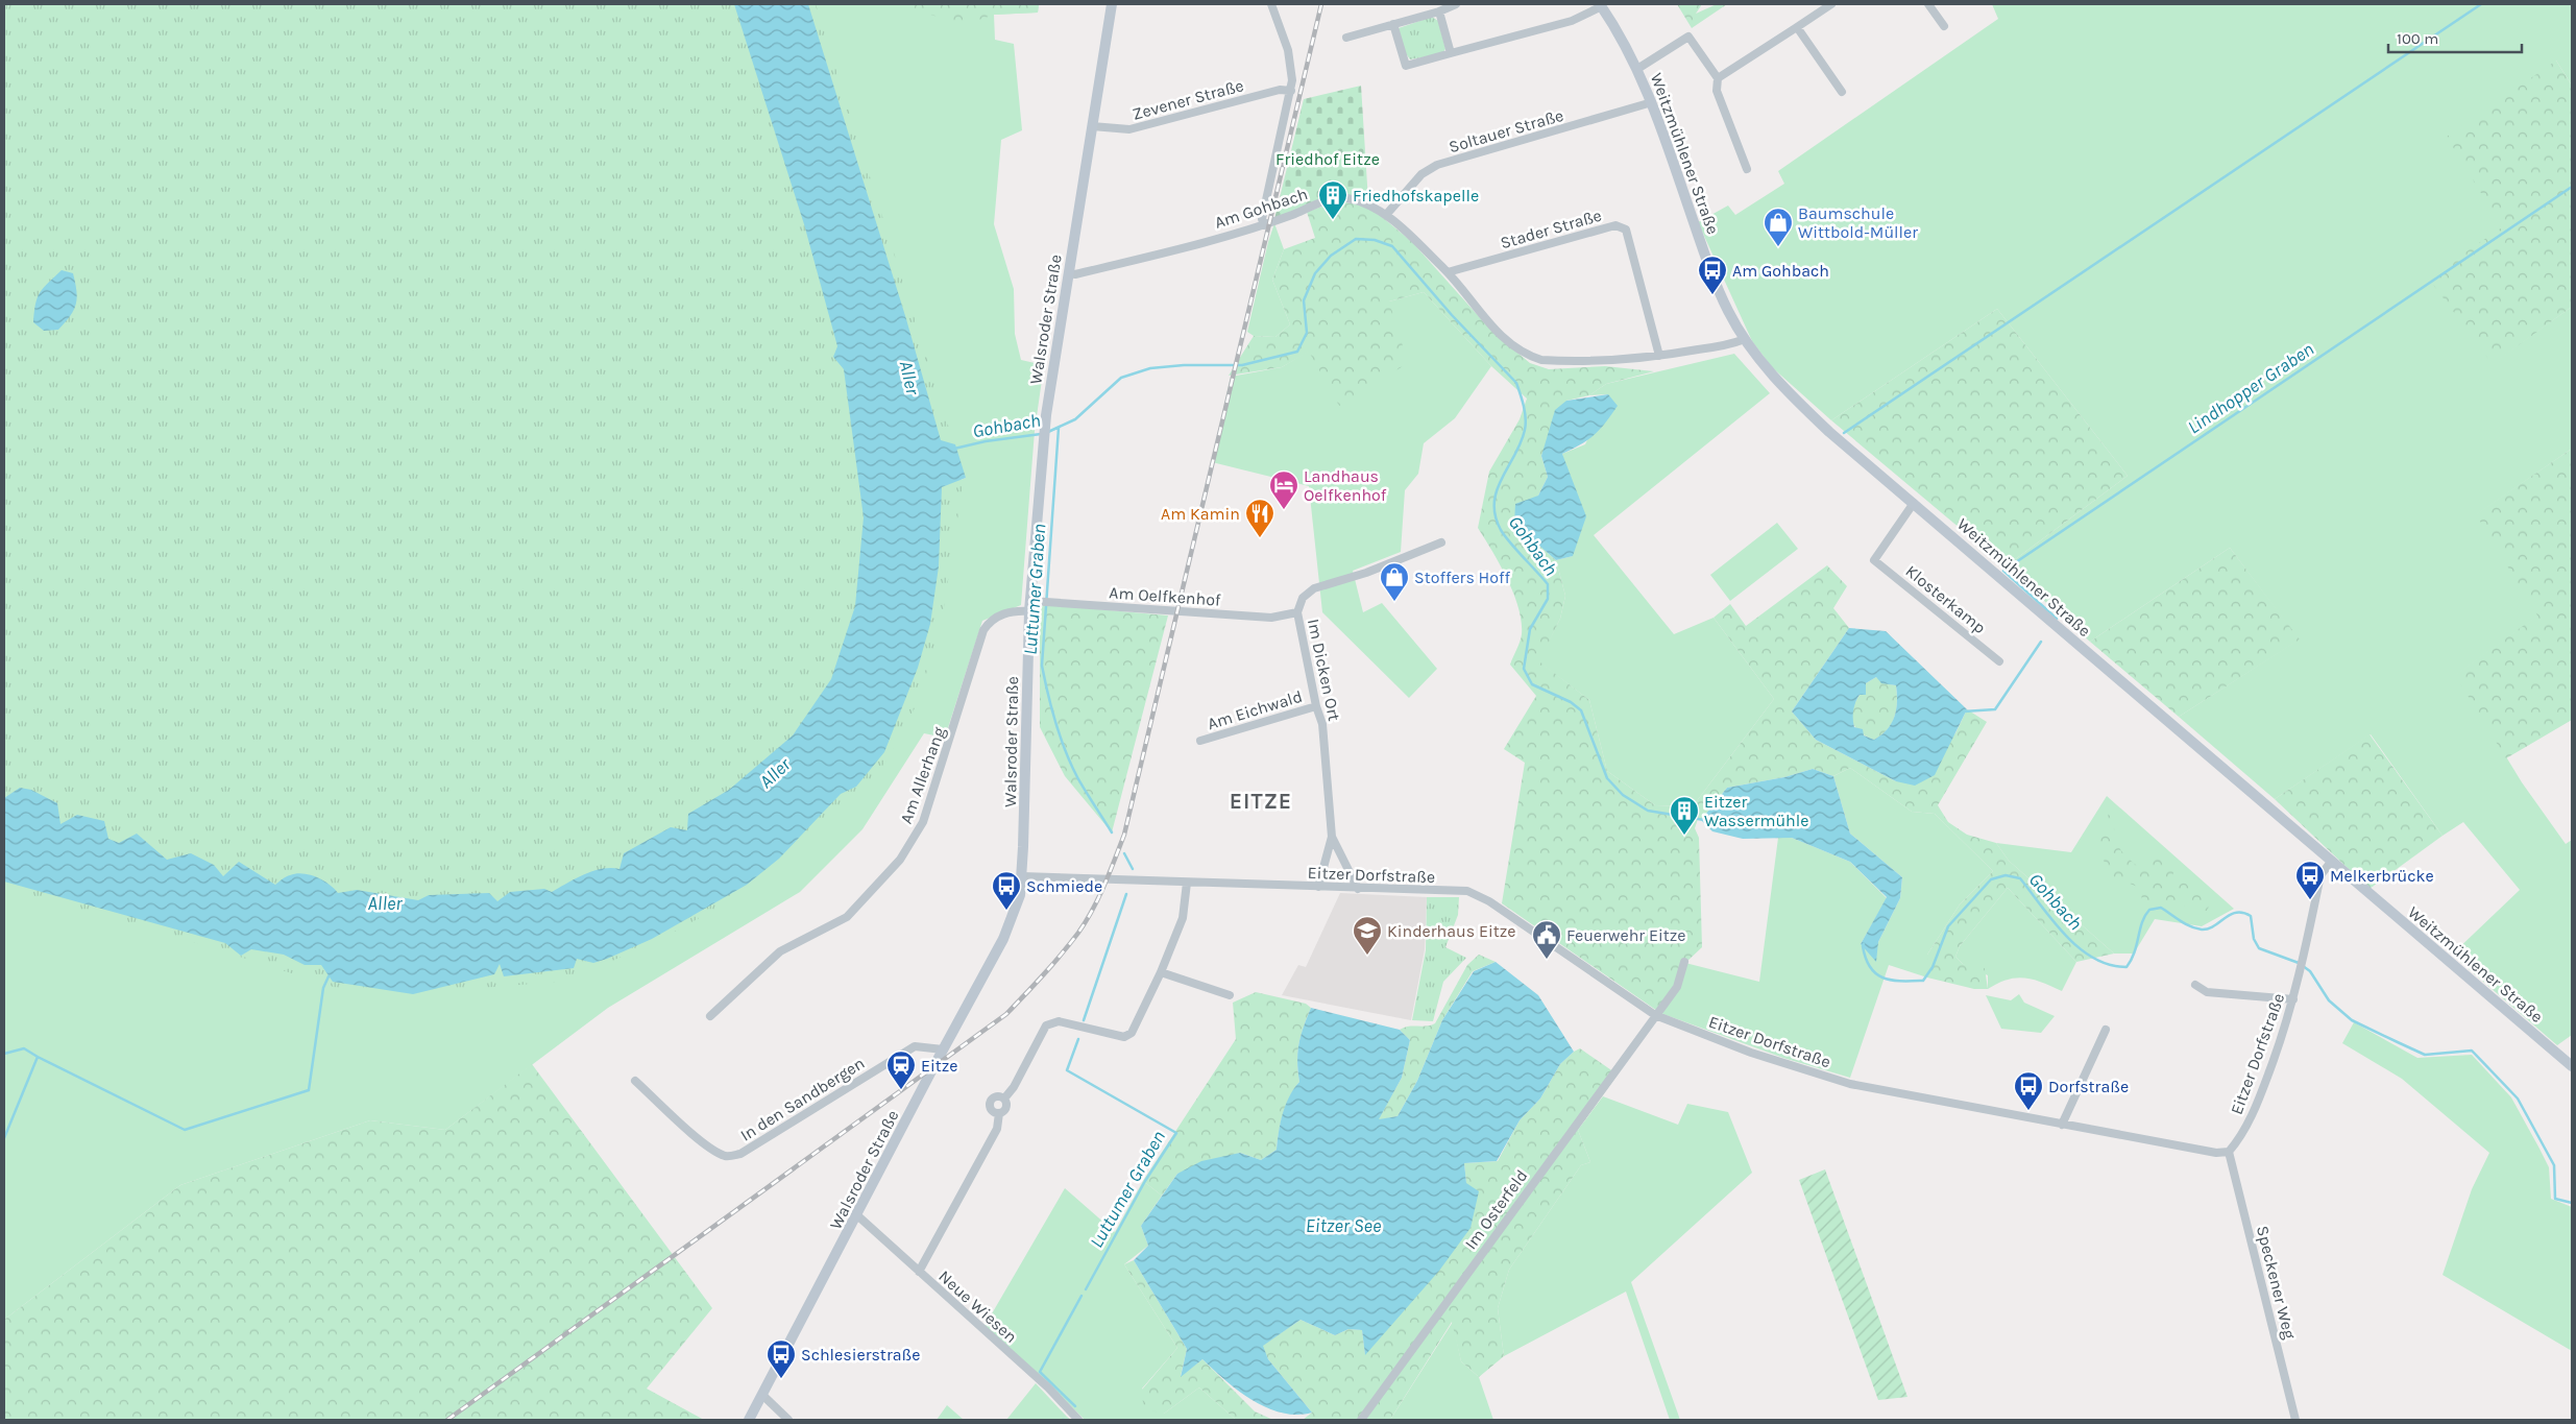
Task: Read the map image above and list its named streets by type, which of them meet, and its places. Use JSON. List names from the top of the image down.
{
  "streets": {
    "main road": ["Weitzmühlener Straße", "Walsroder Straße"],
    "street": [
      "Zevener Straße",
      "Soltauer Straße",
      "Am Gohbach",
      "Stader Straße",
      "Am Oelfkenhof",
      "Klosterkamp",
      "Im Dicken Ort",
      "Am Eichwald",
      "Am Allerhang",
      "Eitzer Dorfstraße",
      "In den Sandbergen",
      "Im Osterfeld",
      "Speckener Weg",
      "Neue Wiesen"
    ]
  },
  "crossings": [
    ["Zevener Straße", "Walsroder Straße"],
    ["Soltauer Straße", "Weitzmühlener Straße"],
    ["Soltauer Straße", "Am Gohbach"],
    ["Weitzmühlener Straße", "Am Gohbach"],
    ["Weitzmühlener Straße", "Klosterkamp"],
    ["Weitzmühlener Straße", "Eitzer Dorfstraße"],
    ["Am Gohbach", "Stader Straße"],
    ["Am Gohbach", "Walsroder Straße"],
    ["Walsroder Straße", "Am Oelfkenhof"],
    ["Walsroder Straße", "Am Allerhang"],
    ["Walsroder Straße", "Eitzer Dorfstraße"],
    ["Walsroder Straße", "In den Sandbergen"],
    ["Walsroder Straße", "Neue Wiesen"],
    ["Am Oelfkenhof", "Im Dicken Ort"],
    ["Am Oelfkenhof", "Am Allerhang"],
    ["Im Dicken Ort", "Am Eichwald"],
    ["Im Dicken Ort", "Eitzer Dorfstraße"],
    ["Eitzer Dorfstraße", "Im Osterfeld"],
    ["Eitzer Dorfstraße", "Speckener Weg"]
  ],
  "districts": ["EITZE"],
  "water": [
    "Aller",
    "Lindhopper Graben",
    "Gohbach",
    "Luttumer Graben",
    "Eitzer See"
  ],
  "parks": ["Friedhof Eitze"],
  "places": {
    "building": ["Friedhofskapelle", "Eitzer Wassermühle"],
    "shop": ["Baumschule Wittbold-Müller", "Stoffers Hoff"],
    "bus stop": [
      "Am Gohbach",
      "Melkerbrücke",
      "Schmiede",
      "Dorfstraße",
      "Schlesierstraße"
    ],
    "hotel": ["Landhaus Oelfkenhof"],
    "restaurant": ["Am Kamin"],
    "school or university": ["Kinderhaus Eitze"],
    "public building": ["Feuerwehr Eitze"],
    "station": ["Eitze"]
  },
  "scale_bar": "100 m"
}
